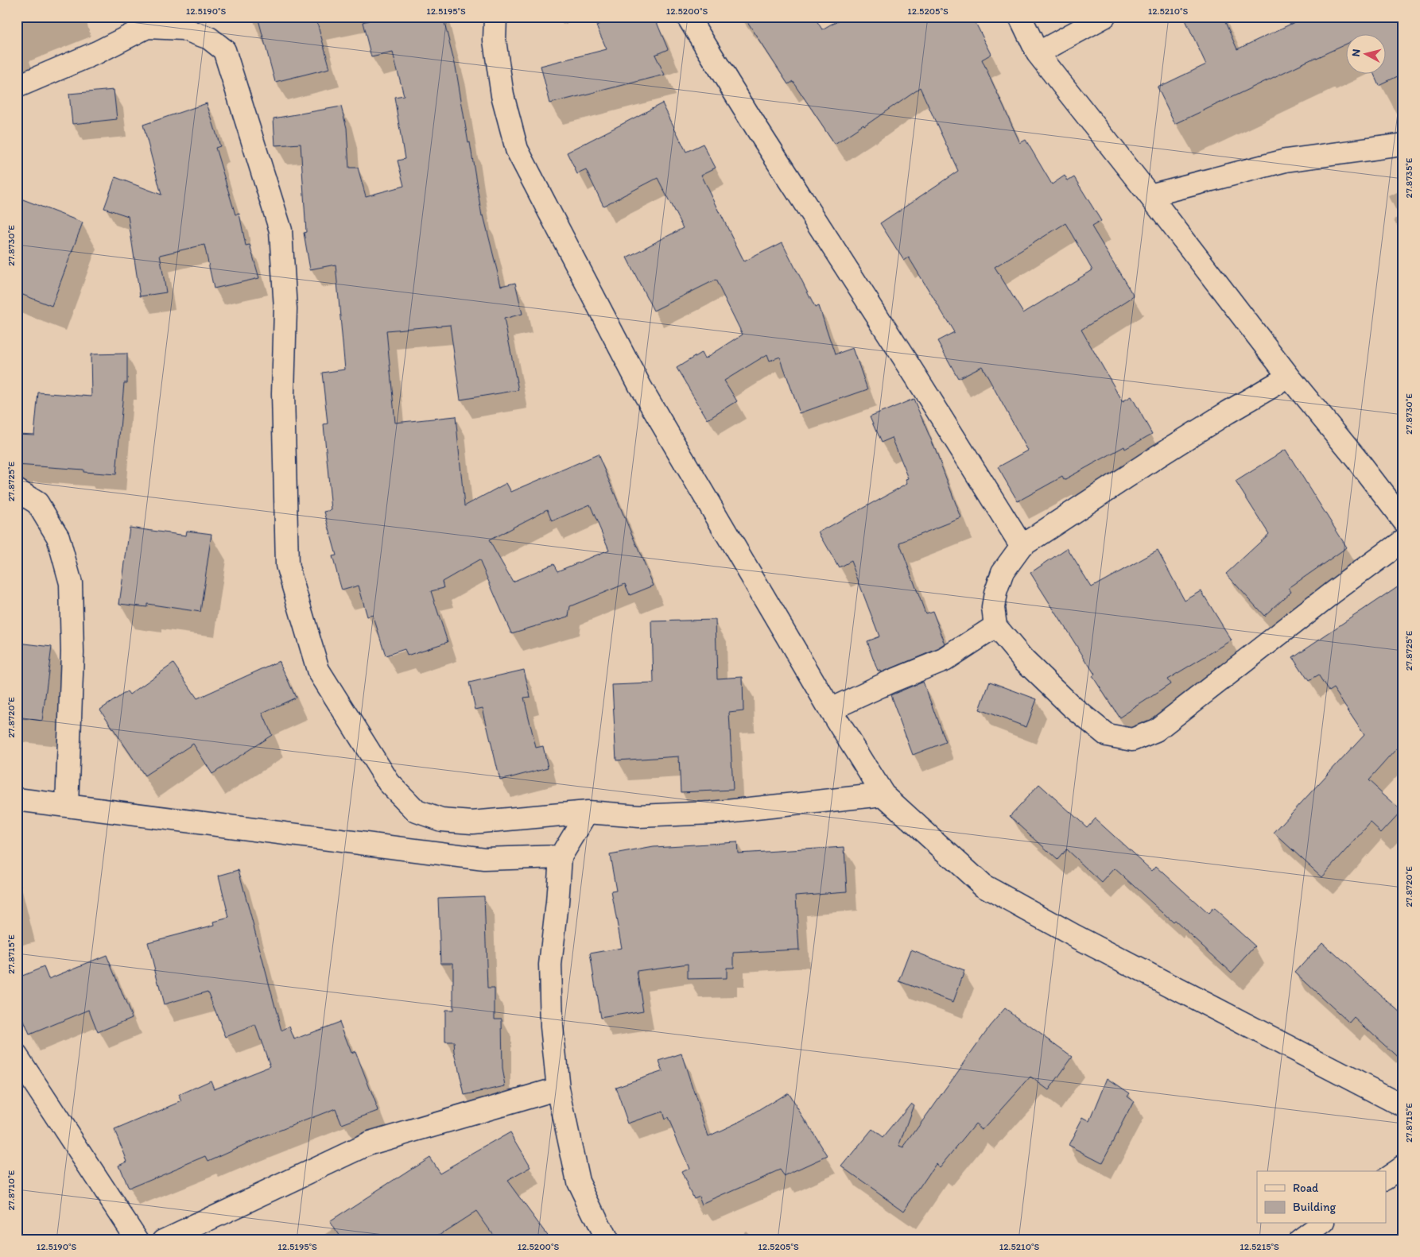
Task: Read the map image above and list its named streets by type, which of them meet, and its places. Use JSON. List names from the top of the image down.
{
  "legend": ["Road", "Building"],
  "north": "left",
  "coordinates": [
    "12.5190°S",
    "12.5195°S",
    "12.5200°S",
    "12.5205°S",
    "12.5210°S",
    "27.8735°E",
    "27.8730°E",
    "27.8725°E",
    "27.8720°E",
    "27.8715°E",
    "27.8710°E",
    "12.5215°S"
  ]
}
